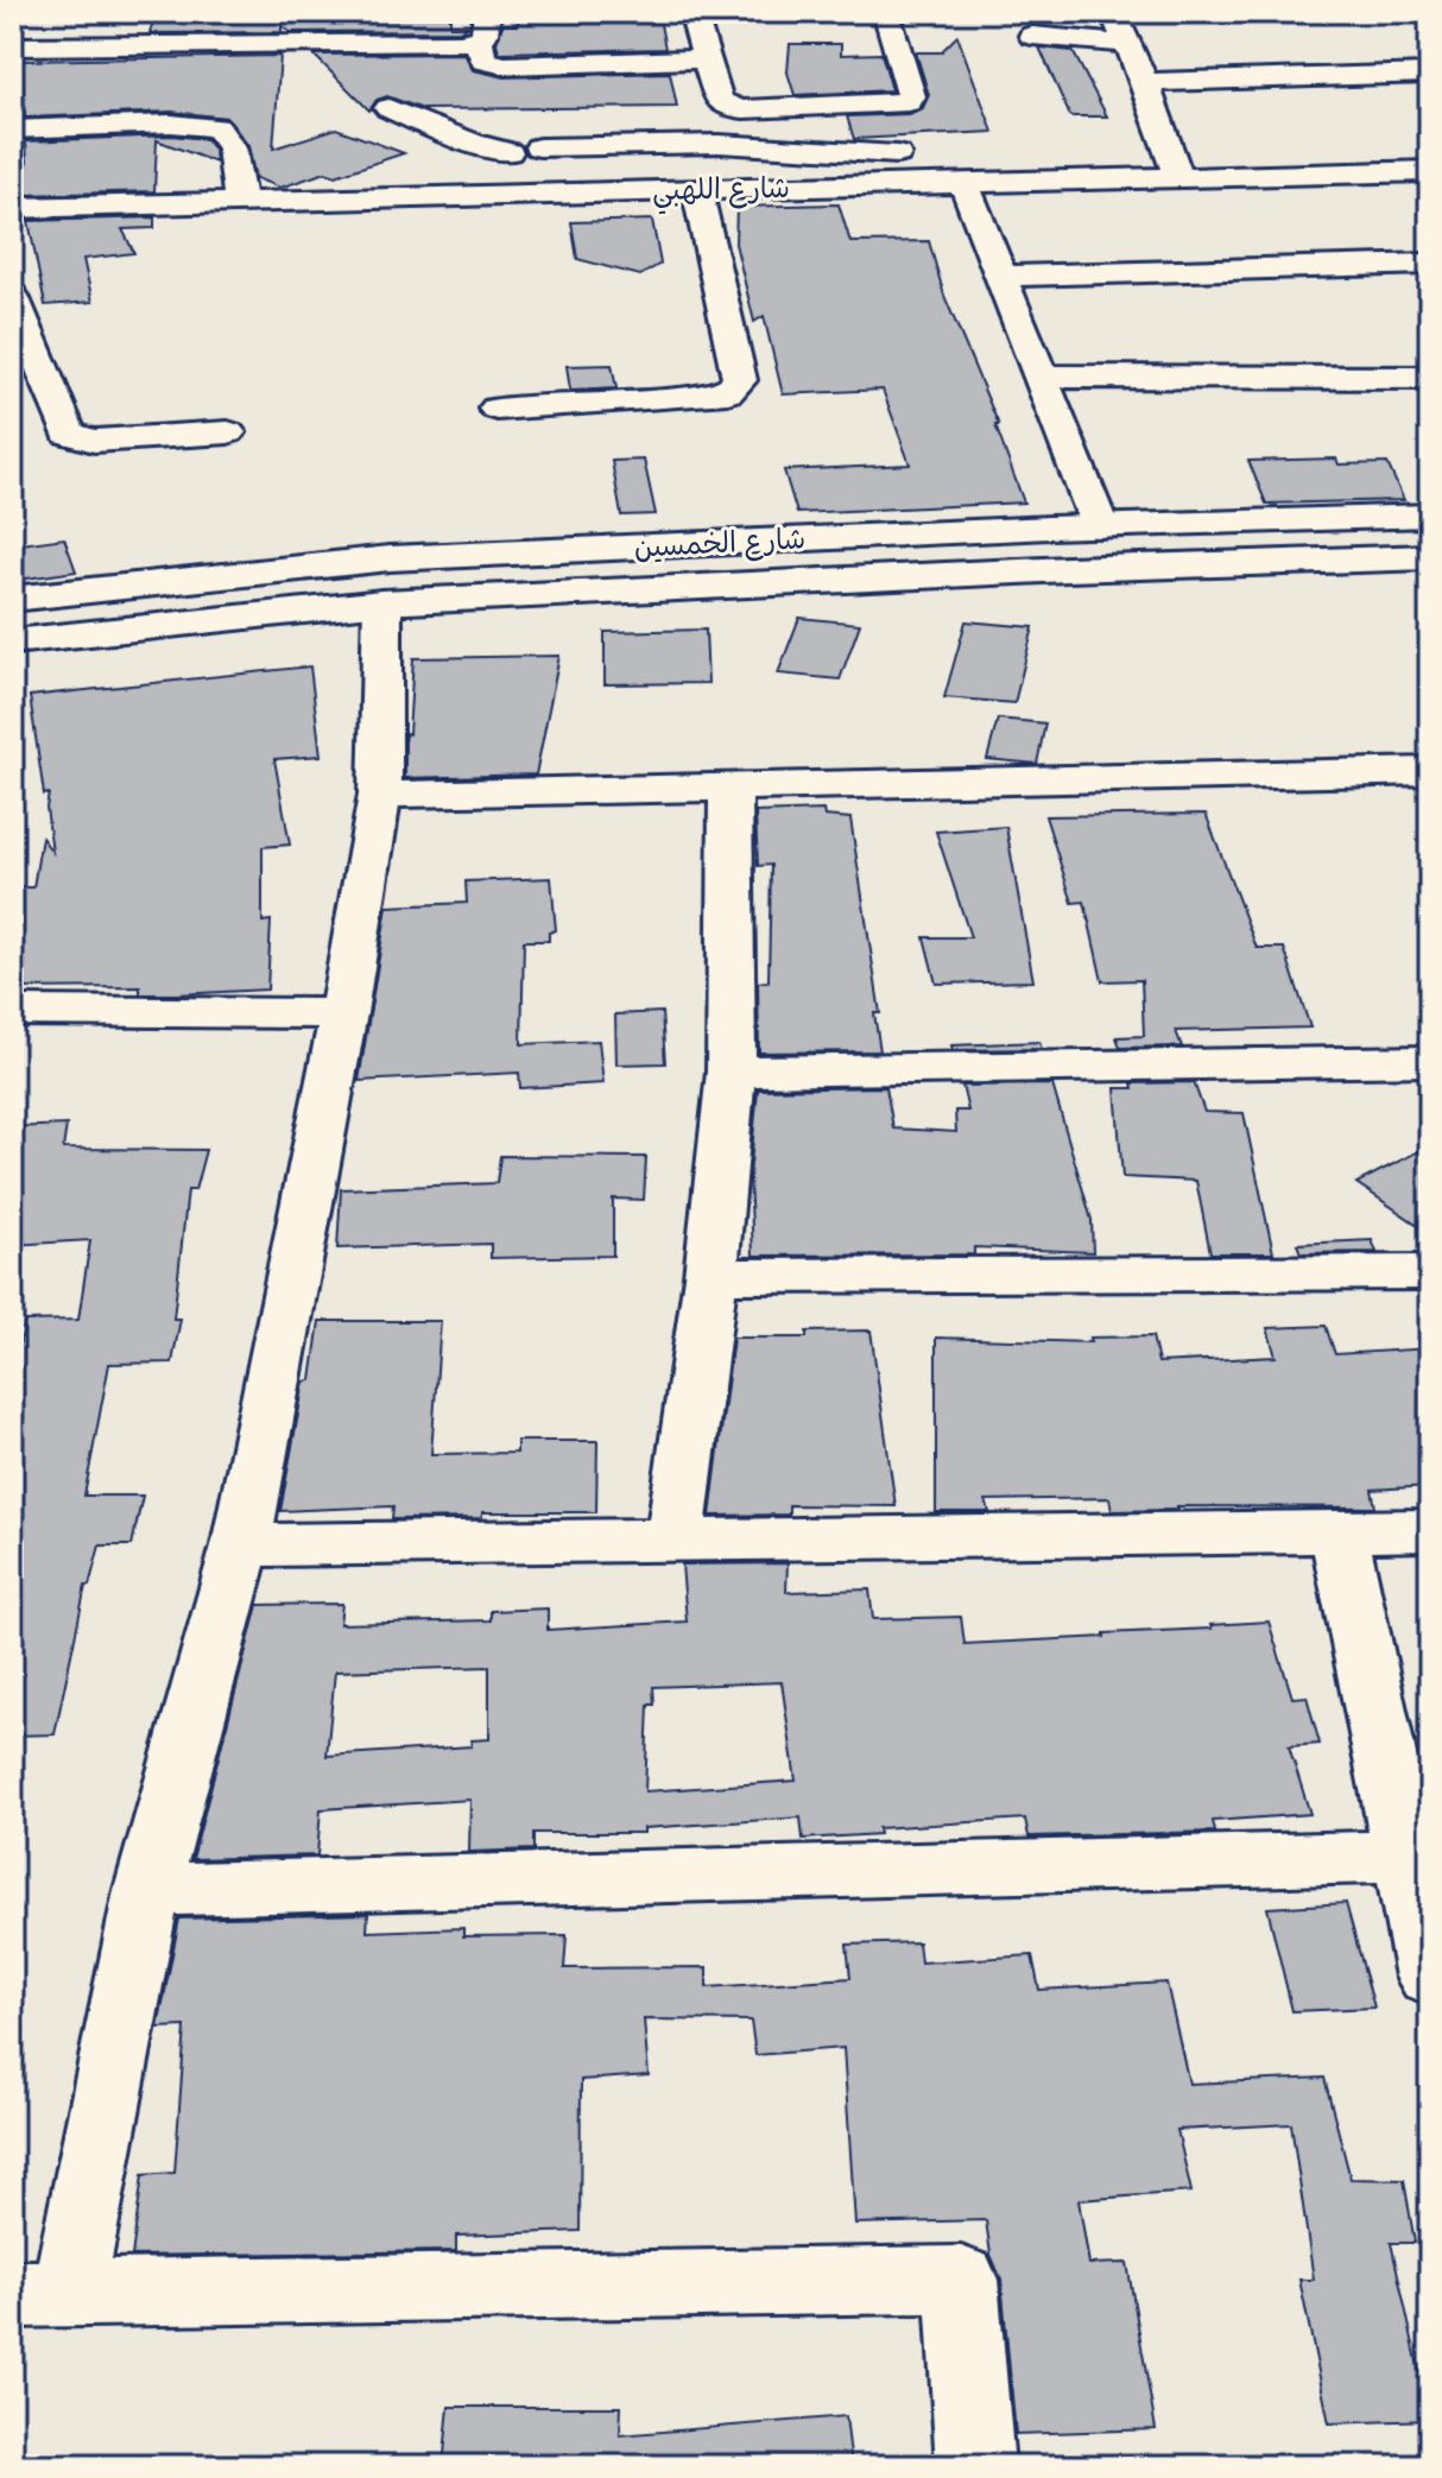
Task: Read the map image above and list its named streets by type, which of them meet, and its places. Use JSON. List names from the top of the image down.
{
  "streets": {
    "street": ["شارع اللهبي", "شارع الخمسين"]
  }
}
